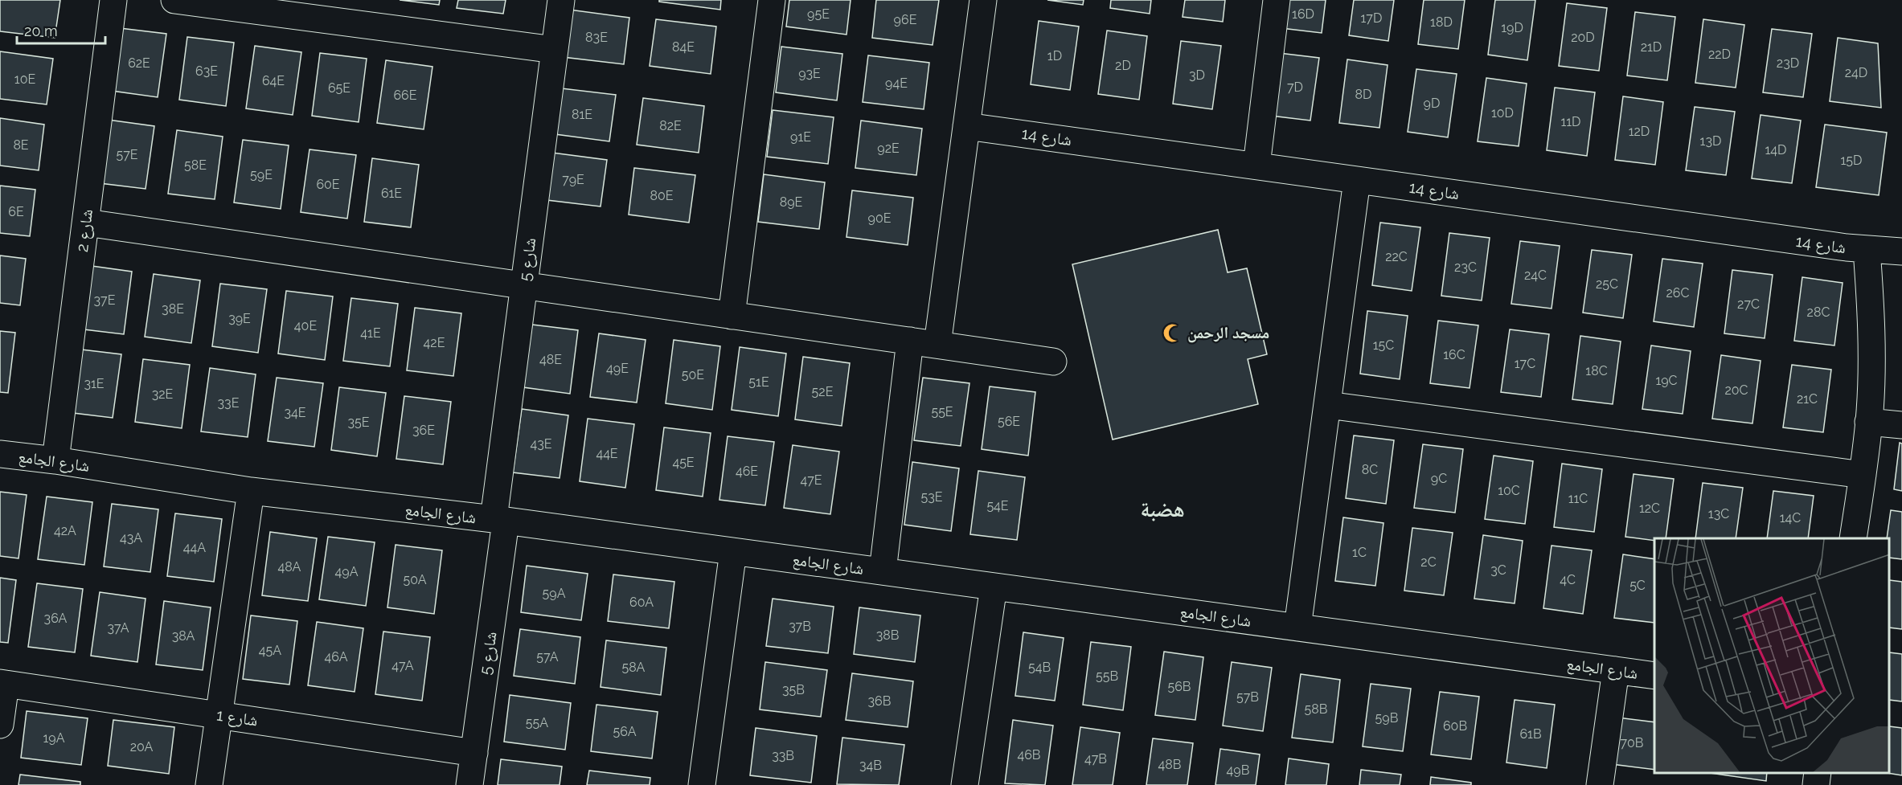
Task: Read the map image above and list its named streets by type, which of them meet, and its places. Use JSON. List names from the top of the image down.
{
  "streets": {
    "street": [
      "شارع 14",
      "شارع 2",
      "شارع 5",
      "شارع الجامع",
      "شارع 1"
    ]
  },
  "crossings": [
    ["شارع 2", "شارع الجامع"],
    ["شارع 5", "شارع الجامع"],
    ["شارع 5", "شارع 1"]
  ],
  "districts": ["هضبة"],
  "places": {
    "mosque": ["مسجد الرحمن"]
  },
  "house_numbers": [
    "95E",
    "16D",
    "17D",
    "96E",
    "18D",
    "19D",
    "83E",
    "20D",
    "84E",
    "21D",
    "22D",
    "1D",
    "62E",
    "23D",
    "2D",
    "63E",
    "24D",
    "93E",
    "3D",
    "10E",
    "64E",
    "94E",
    "7D",
    "65E",
    "8D",
    "66E",
    "9D",
    "10D",
    "81E",
    "11D",
    "82E",
    "12D",
    "91E",
    "13D",
    "8E",
    "92E",
    "14D",
    "57E",
    "15D",
    "58E",
    "59E",
    "79E",
    "60E",
    "61E",
    "80E",
    "89E",
    "6E",
    "90E",
    "22C",
    "23C",
    "24C",
    "25C",
    "26C",
    "37E",
    "27C",
    "38E",
    "28C",
    "39E",
    "40E",
    "41E",
    "42E",
    "15C",
    "16C",
    "48E",
    "17C",
    "49E",
    "18C",
    "50E",
    "19C",
    "51E",
    "31E",
    "20C",
    "52E",
    "32E",
    "21C",
    "33E",
    "55E",
    "34E",
    "56E",
    "35E",
    "36E",
    "43E",
    "44E",
    "45E",
    "8C",
    "46E",
    "9C",
    "47E",
    "10C",
    "53E",
    "11C",
    "54E",
    "12C",
    "13C",
    "14C",
    "42A",
    "43A",
    "44A",
    "1C",
    "2C",
    "48A",
    "3C",
    "49A",
    "50A",
    "4C",
    "5C",
    "59A",
    "60A",
    "36A",
    "37B",
    "37A",
    "38B",
    "38A",
    "45A",
    "46A",
    "57A",
    "47A",
    "58A",
    "54B",
    "55B",
    "56B",
    "35B",
    "57B",
    "36B",
    "58B",
    "59B",
    "55A",
    "60B",
    "56A",
    "61B",
    "19A",
    "70B",
    "20A",
    "46B",
    "33B",
    "47B",
    "48B",
    "34B",
    "49B"
  ],
  "scale_bar": "20 m"
}
